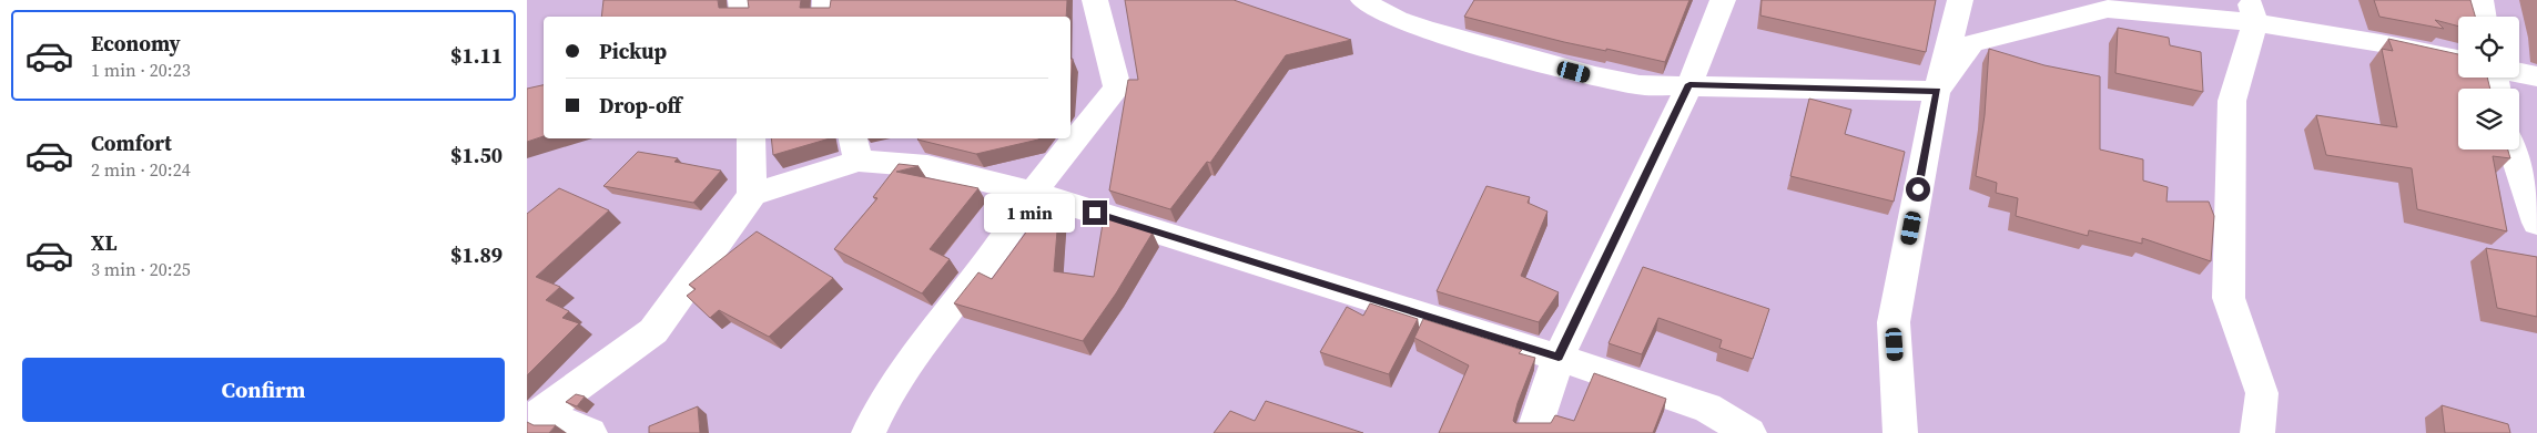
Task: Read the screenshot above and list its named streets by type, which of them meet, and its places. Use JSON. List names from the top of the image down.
{
  "page": {
    "list": [
      {
        "name": "Economy",
        "note": "1 min · 20:23",
        "value": "$1.11"
      },
      {
        "name": "Comfort",
        "note": "2 min · 20:24",
        "value": "$1.50"
      },
      {
        "name": "XL",
        "note": "3 min · 20:25",
        "value": "$1.89"
      }
    ],
    "banner": ["Pickup", "Drop-off"],
    "bubble": "1 min",
    "buttons": "Confirm"
  }
}
